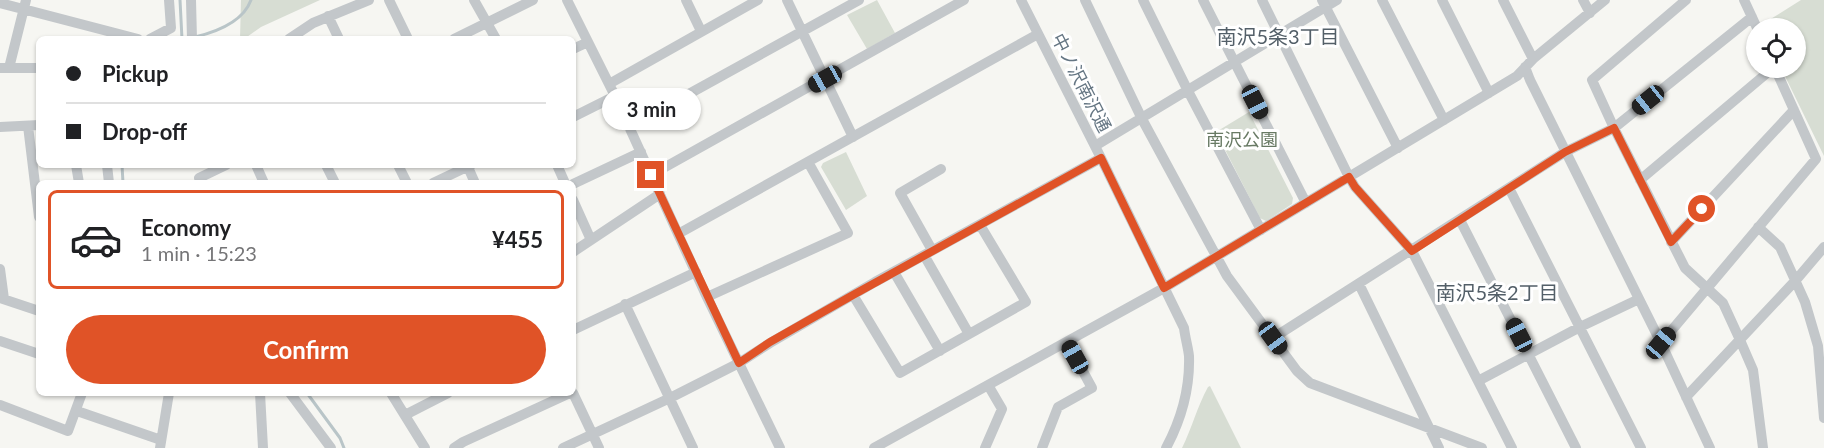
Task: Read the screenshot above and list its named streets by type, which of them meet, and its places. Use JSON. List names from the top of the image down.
{
  "streets": {
    "street": ["中ノ沢南沢通"]
  },
  "districts": ["南沢5条3丁目", "南沢5条2丁目"],
  "parks": ["南沢公園"],
  "page": {
    "banner": ["Pickup", "Drop-off"],
    "bubble": "3 min",
    "list": [
      {
        "name": "Economy",
        "note": "1 min · 15:23",
        "value": "¥455"
      }
    ],
    "buttons": "Confirm"
  }
}
